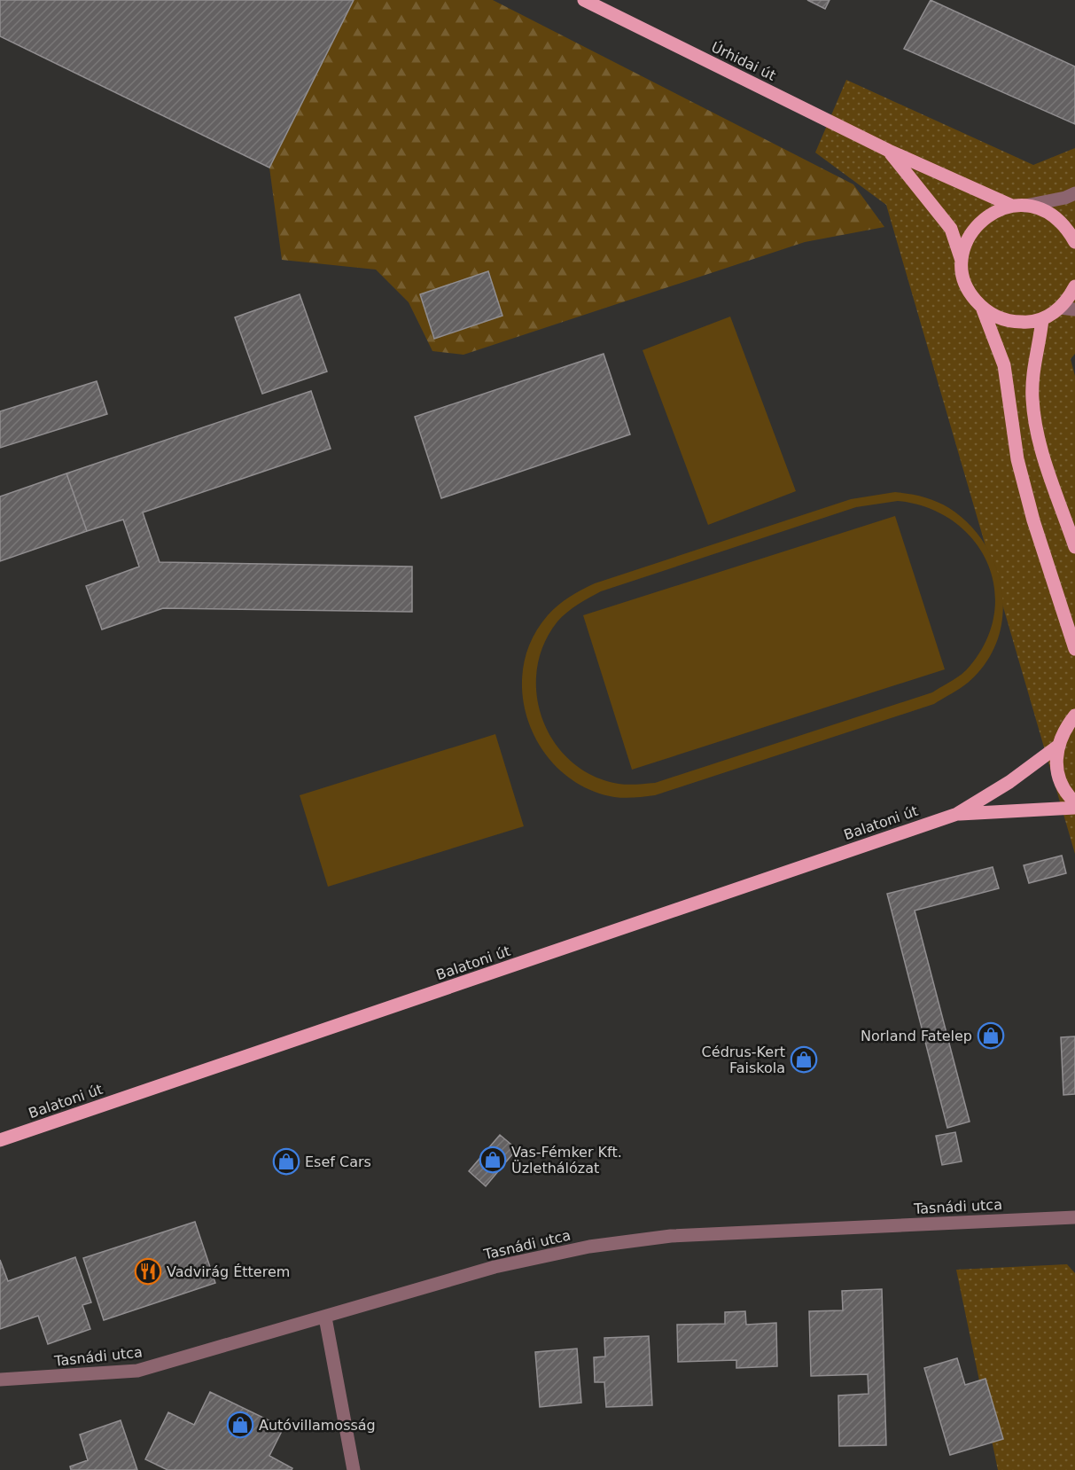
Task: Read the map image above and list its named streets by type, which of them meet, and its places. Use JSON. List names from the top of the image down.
{
  "streets": {
    "main road": ["Úrhidai út", "Balatoni út"],
    "street": ["Tasnádi utca"]
  },
  "places": {
    "shop": [
      "Norland Fatelep",
      "Cédrus-Kert Faiskola",
      "Vas-Fémker Kft. Üzlethálózat",
      "Esef Cars",
      "Autóvillamosság"
    ],
    "restaurant": ["Vadvirág Étterem"]
  }
}
